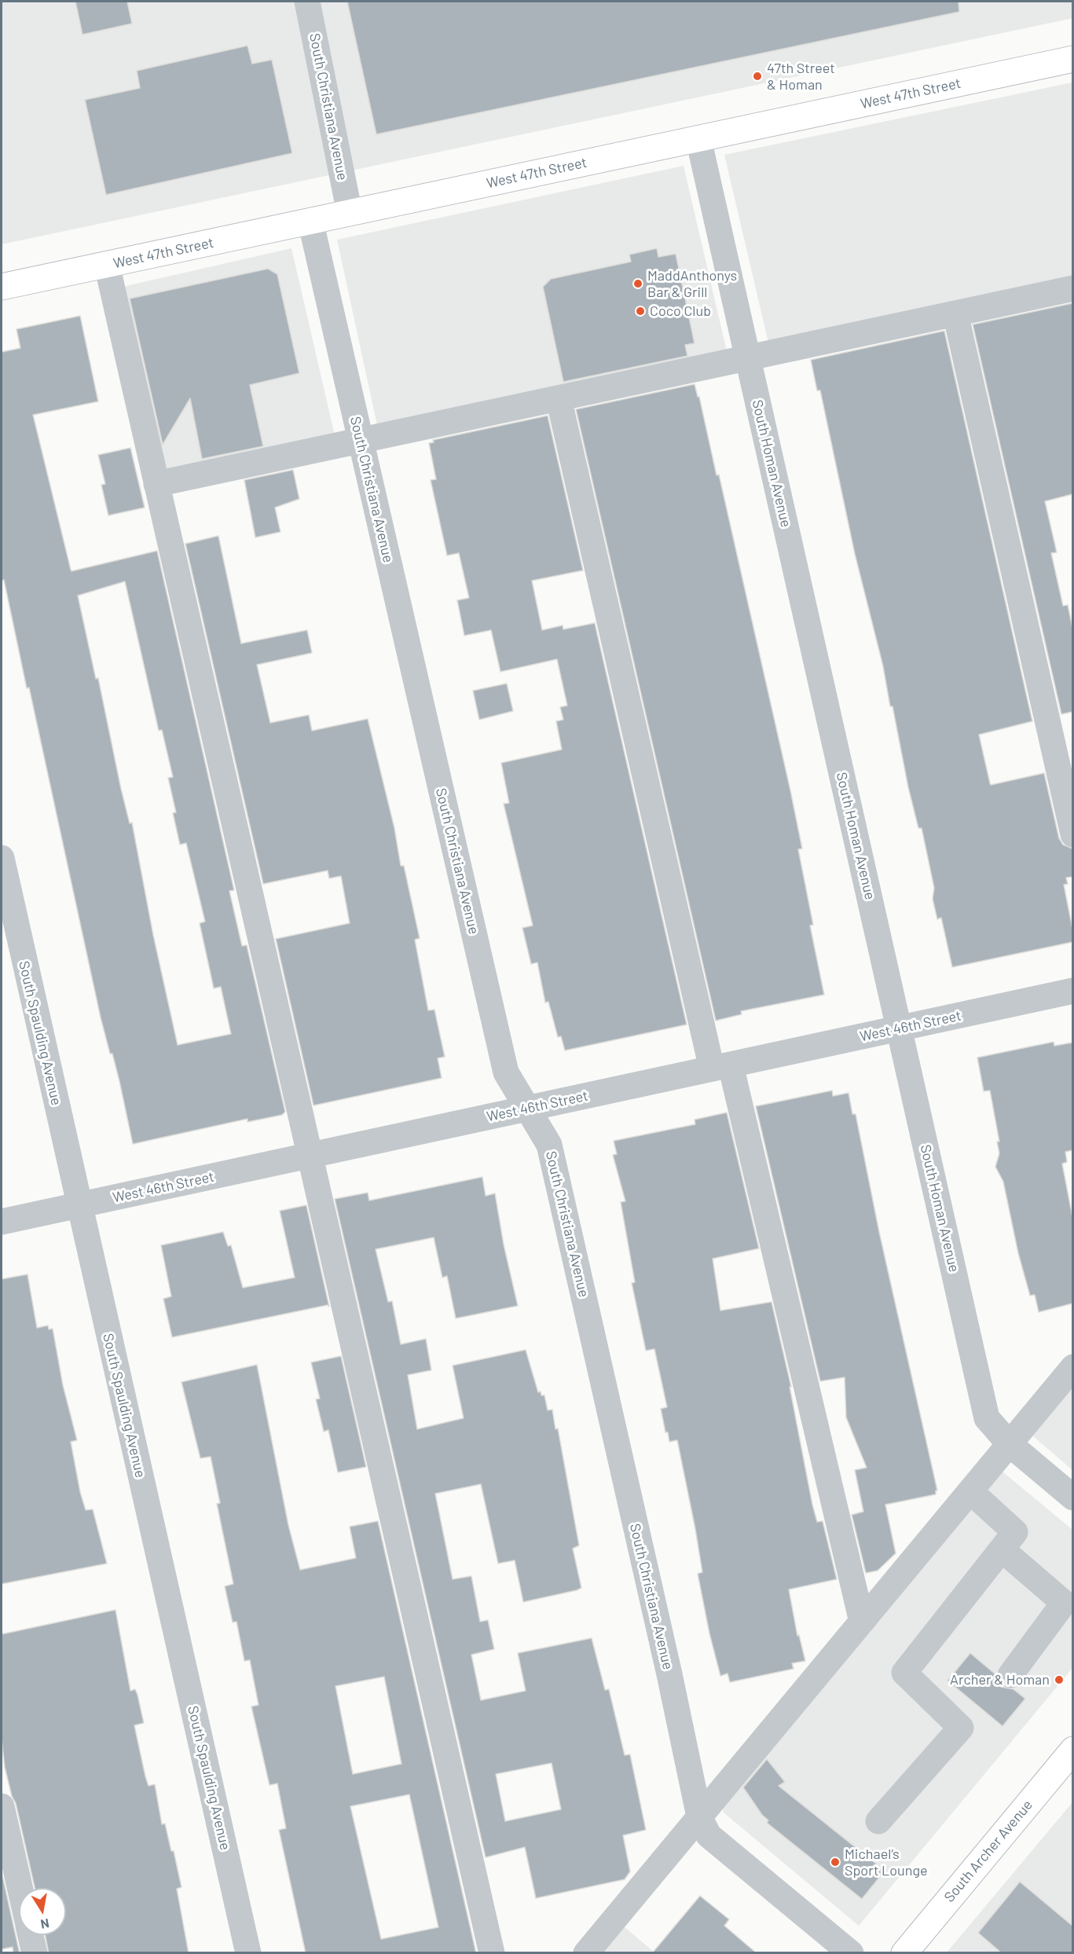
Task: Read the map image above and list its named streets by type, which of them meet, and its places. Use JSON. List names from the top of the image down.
{
  "streets": {
    "main road": ["West 47th Street", "South Archer Avenue"],
    "street": [
      "South Christiana Avenue",
      "South Homan Avenue",
      "West 46th Street",
      "South Spaulding Avenue"
    ]
  },
  "crossings": [
    ["West 47th Street", "South Christiana Avenue"],
    ["West 47th Street", "South Homan Avenue"],
    ["South Christiana Avenue", "West 46th Street"],
    ["South Homan Avenue", "West 46th Street"],
    ["West 46th Street", "South Spaulding Avenue"]
  ],
  "places": [
    "47th Street & Homan",
    "MaddAnthonys Bar & Grill",
    "Coco Club",
    "Archer & Homan",
    "Michael’s Sport Lounge"
  ],
  "north": "bottom"
}
